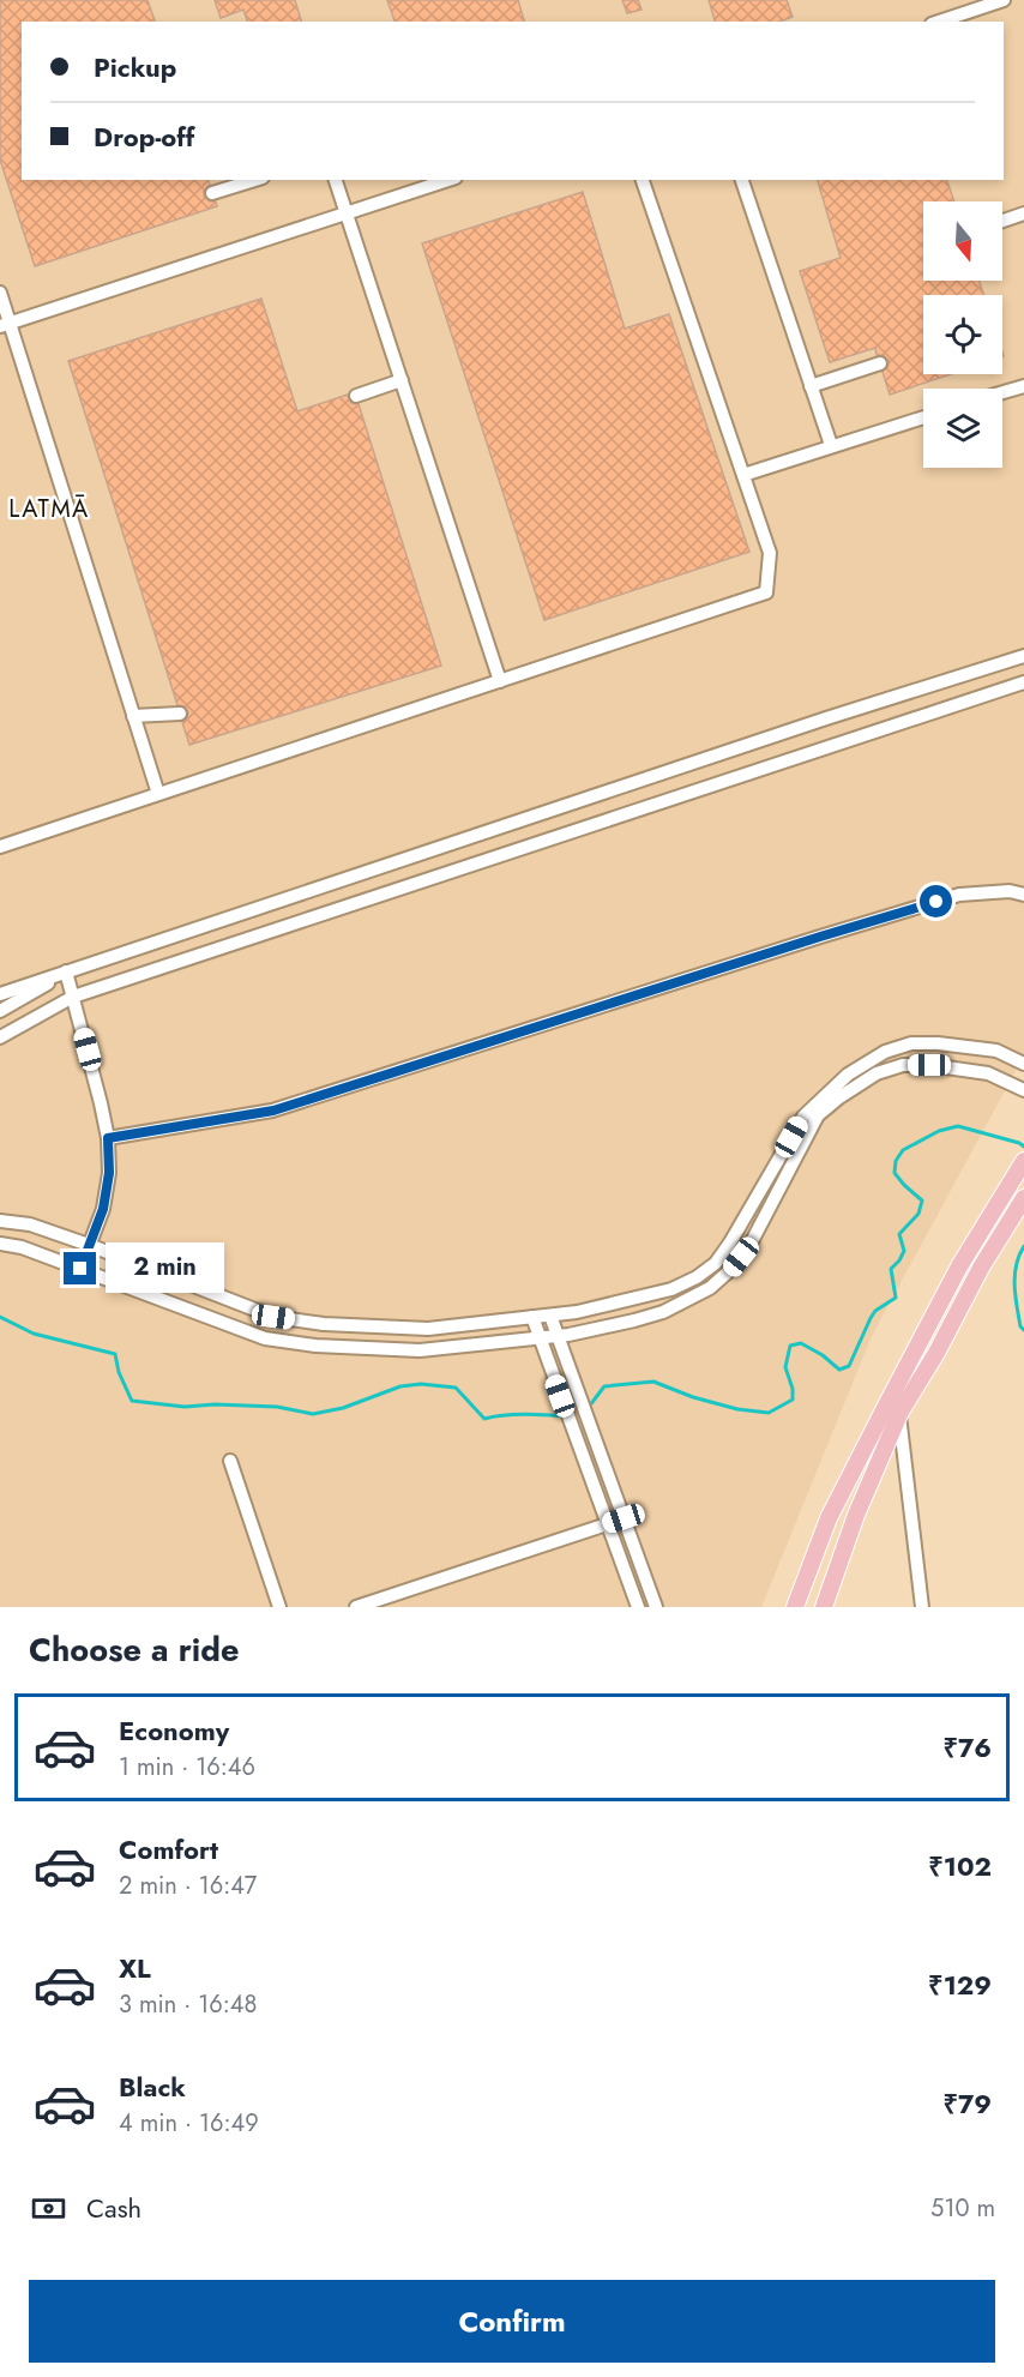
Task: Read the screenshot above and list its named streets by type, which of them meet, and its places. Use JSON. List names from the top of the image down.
{
  "districts": ["LATMĀ"],
  "north": "bottom",
  "page": {
    "banner": ["Pickup", "Drop-off"],
    "bubble": "2 min",
    "heading": "Choose a ride",
    "list": [
      {
        "name": "Economy",
        "note": "1 min · 16:46",
        "value": "₹76"
      },
      {
        "name": "Comfort",
        "note": "2 min · 16:47",
        "value": "₹102"
      },
      {
        "name": "XL",
        "note": "3 min · 16:48",
        "value": "₹129"
      },
      {
        "name": "Black",
        "note": "4 min · 16:49",
        "value": "₹79"
      }
    ],
    "pay": ["Cash", "510 m"],
    "buttons": "Confirm"
  }
}
